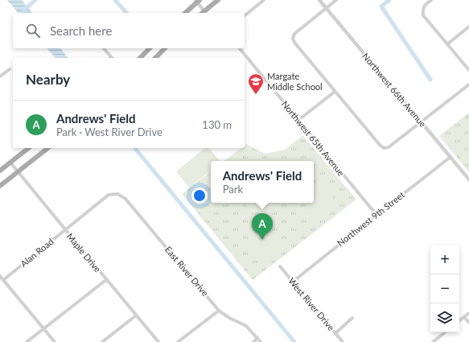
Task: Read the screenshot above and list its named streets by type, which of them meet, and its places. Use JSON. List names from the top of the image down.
{
  "streets": {
    "street": [
      "Northwest 66th Avenue",
      "Northwest 65th Avenue",
      "Northwest 9th Street",
      "Alan Road",
      "Maple Drive",
      "East River Drive",
      "West River Drive"
    ]
  },
  "crossings": [
    ["Northwest 66th Avenue", "Northwest 9th Street"],
    ["Northwest 65th Avenue", "Northwest 9th Street"],
    ["Northwest 9th Street", "West River Drive"],
    ["Alan Road", "Maple Drive"],
    ["Alan Road", "East River Drive"]
  ],
  "places": {
    "school or university": ["Margate Middle School"]
  },
  "page": {
    "search": "Search here",
    "heading": "Nearby",
    "list": [
      {
        "mark": "A",
        "name": "Andrews' Field",
        "note": "Park · West River Drive",
        "value": "130 m"
      }
    ],
    "popup": ["Andrews' Field", "Park"],
    "pins": "A",
    "map_buttons": ["+", "−"]
  }
}
